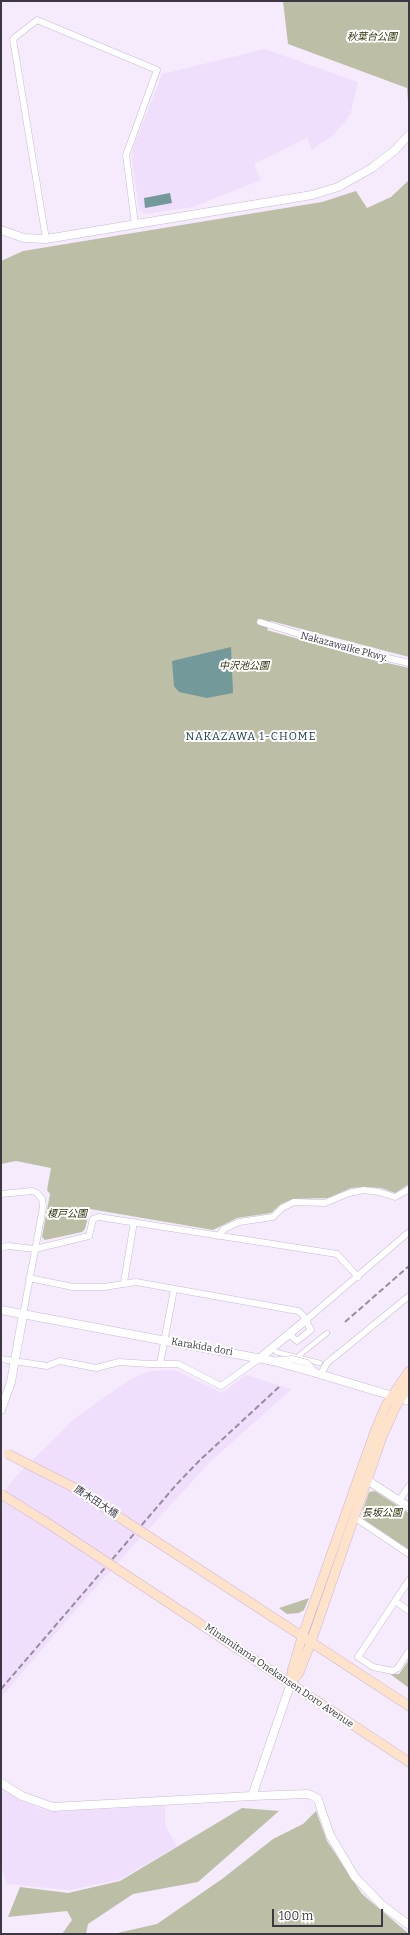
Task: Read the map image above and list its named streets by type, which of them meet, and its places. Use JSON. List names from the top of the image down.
{
  "streets": {
    "main road": ["唐木田大橋", "Minamitama Onekansen Doro Avenue"],
    "street": ["Nakazawaike Pkwy.", "Karakida dori"]
  },
  "districts": ["NAKAZAWA 1-CHOME"],
  "parks": [
    "秋葉台公園",
    "中沢池公園",
    "榎戸公園",
    "長坂公園"
  ],
  "scale_bar": "100 m"
}
